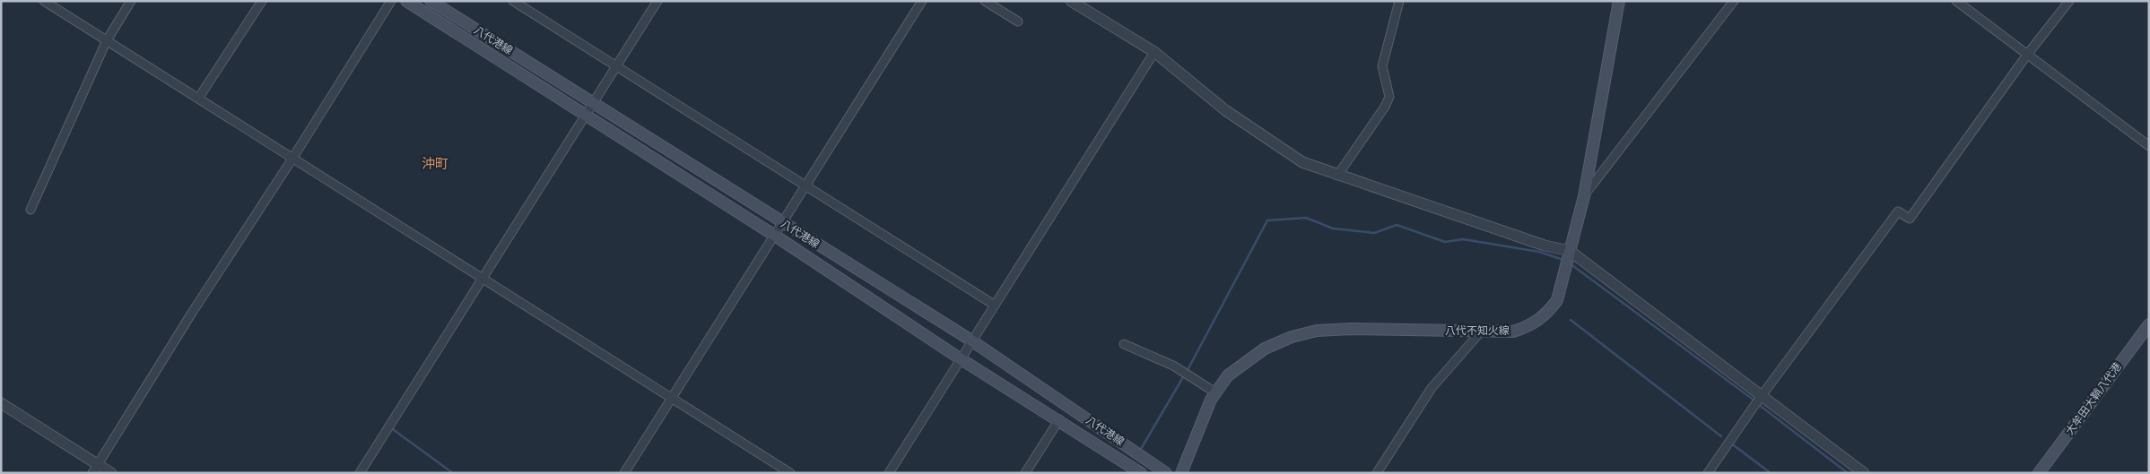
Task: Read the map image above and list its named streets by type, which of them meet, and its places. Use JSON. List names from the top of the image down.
{
  "streets": {
    "main road": ["八代港線", "八代不知火線", "大牟田大鞘八代港"]
  },
  "districts": ["沖町"]
}
